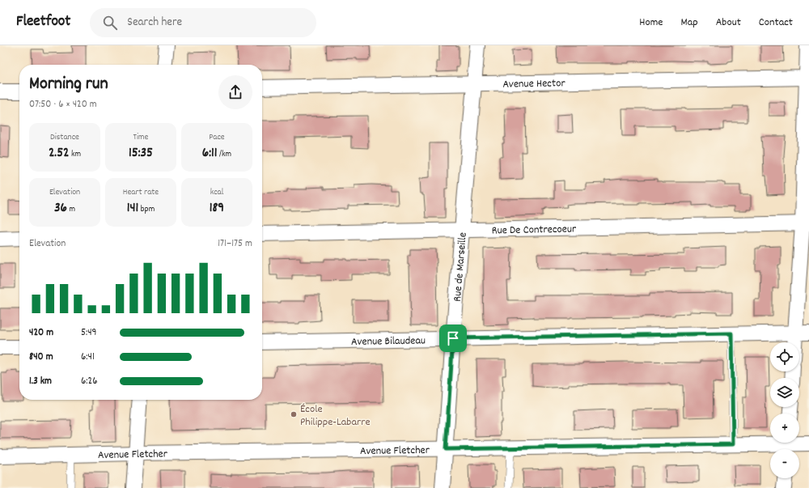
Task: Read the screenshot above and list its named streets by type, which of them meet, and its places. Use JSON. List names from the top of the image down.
{
  "streets": {
    "street": [
      "Avenue Hector",
      "Rue De Contrecoeur",
      "Rue de Marseille",
      "Avenue Bilaudeau",
      "Avenue Fletcher"
    ]
  },
  "crossings": [
    ["Avenue Hector", "Rue de Marseille"],
    ["Rue De Contrecoeur", "Rue de Marseille"],
    ["Rue de Marseille", "Avenue Bilaudeau"],
    ["Rue de Marseille", "Avenue Fletcher"]
  ],
  "places": ["École Philippe-Labarre"],
  "page": {
    "header": "Fleetfoot",
    "search": "Search here",
    "nav": [
      "Home",
      "Map",
      "About",
      "Contact"
    ],
    "heading": ["Morning run", "07:50 · 6 × 420 m"],
    "stats": [
      ["Distance", "2.52 km"],
      ["Time", "15:35"],
      ["Pace", "6:11 /km"],
      ["Elevation", "36 m"],
      ["Heart rate", "141 bpm"],
      ["kcal", "189"]
    ],
    "chart": ["Elevation", "171–175 m"],
    "list": [
      {
        "name": "420 m",
        "note": "5:49"
      },
      {
        "name": "840 m",
        "note": "6:41"
      },
      {
        "name": "1.3 km",
        "note": "6:26"
      }
    ],
    "map_buttons": ["+", "−"]
  }
}
